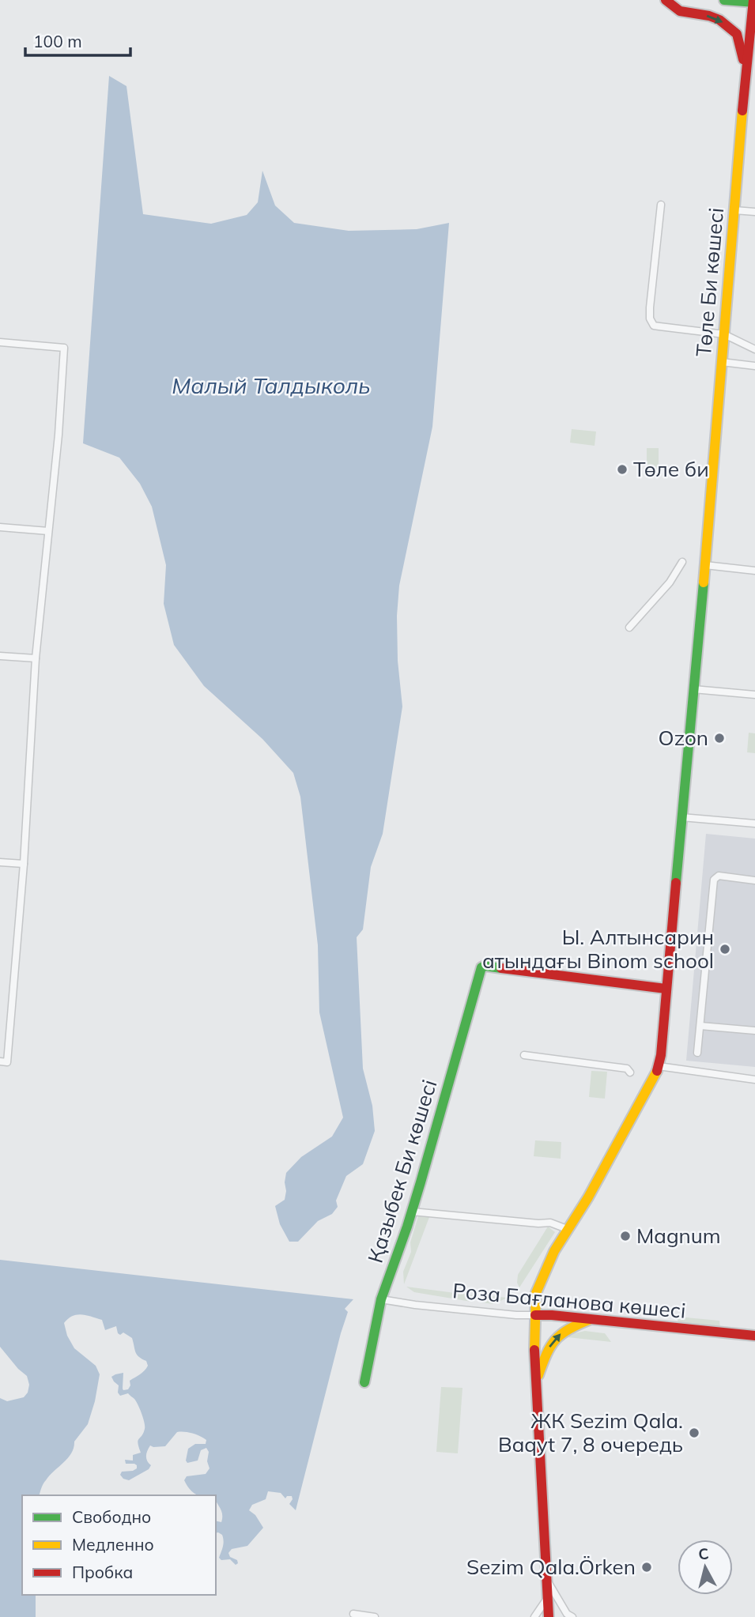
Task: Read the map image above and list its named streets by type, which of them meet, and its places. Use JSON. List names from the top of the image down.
{
  "streets": {
    "street": ["Төле Би көшесі", "Қазыбек Би көшесі", "Роза Бағланова көшесі"]
  },
  "crossings": [
    ["Төле Би көшесі", "Қазыбек Би көшесі"],
    ["Қазыбек Би көшесі", "Роза Бағланова көшесі"]
  ],
  "water": ["Малый Талдыколь"],
  "places": [
    "Төле би",
    "Ozon",
    "Ы. Алтынсарин атындағы Binom school",
    "Magnum",
    "ЖК Sezim Qala. Baqyt 7, 8 очередь",
    "Sezim Qala.Örken"
  ],
  "legend": ["Свободно", "Медленно", "Пробка"],
  "scale_bar": "100 m",
  "north": "top"
}
